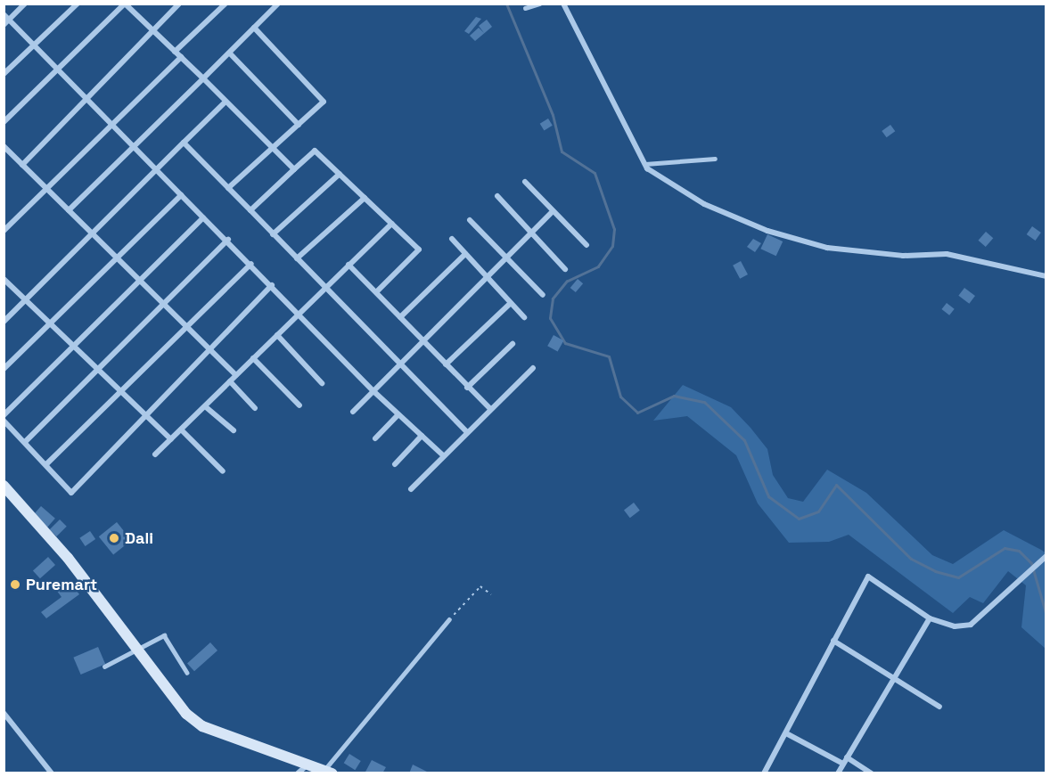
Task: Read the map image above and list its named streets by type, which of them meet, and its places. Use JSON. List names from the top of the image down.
{
  "places": ["Dali", "Puremart"]
}
